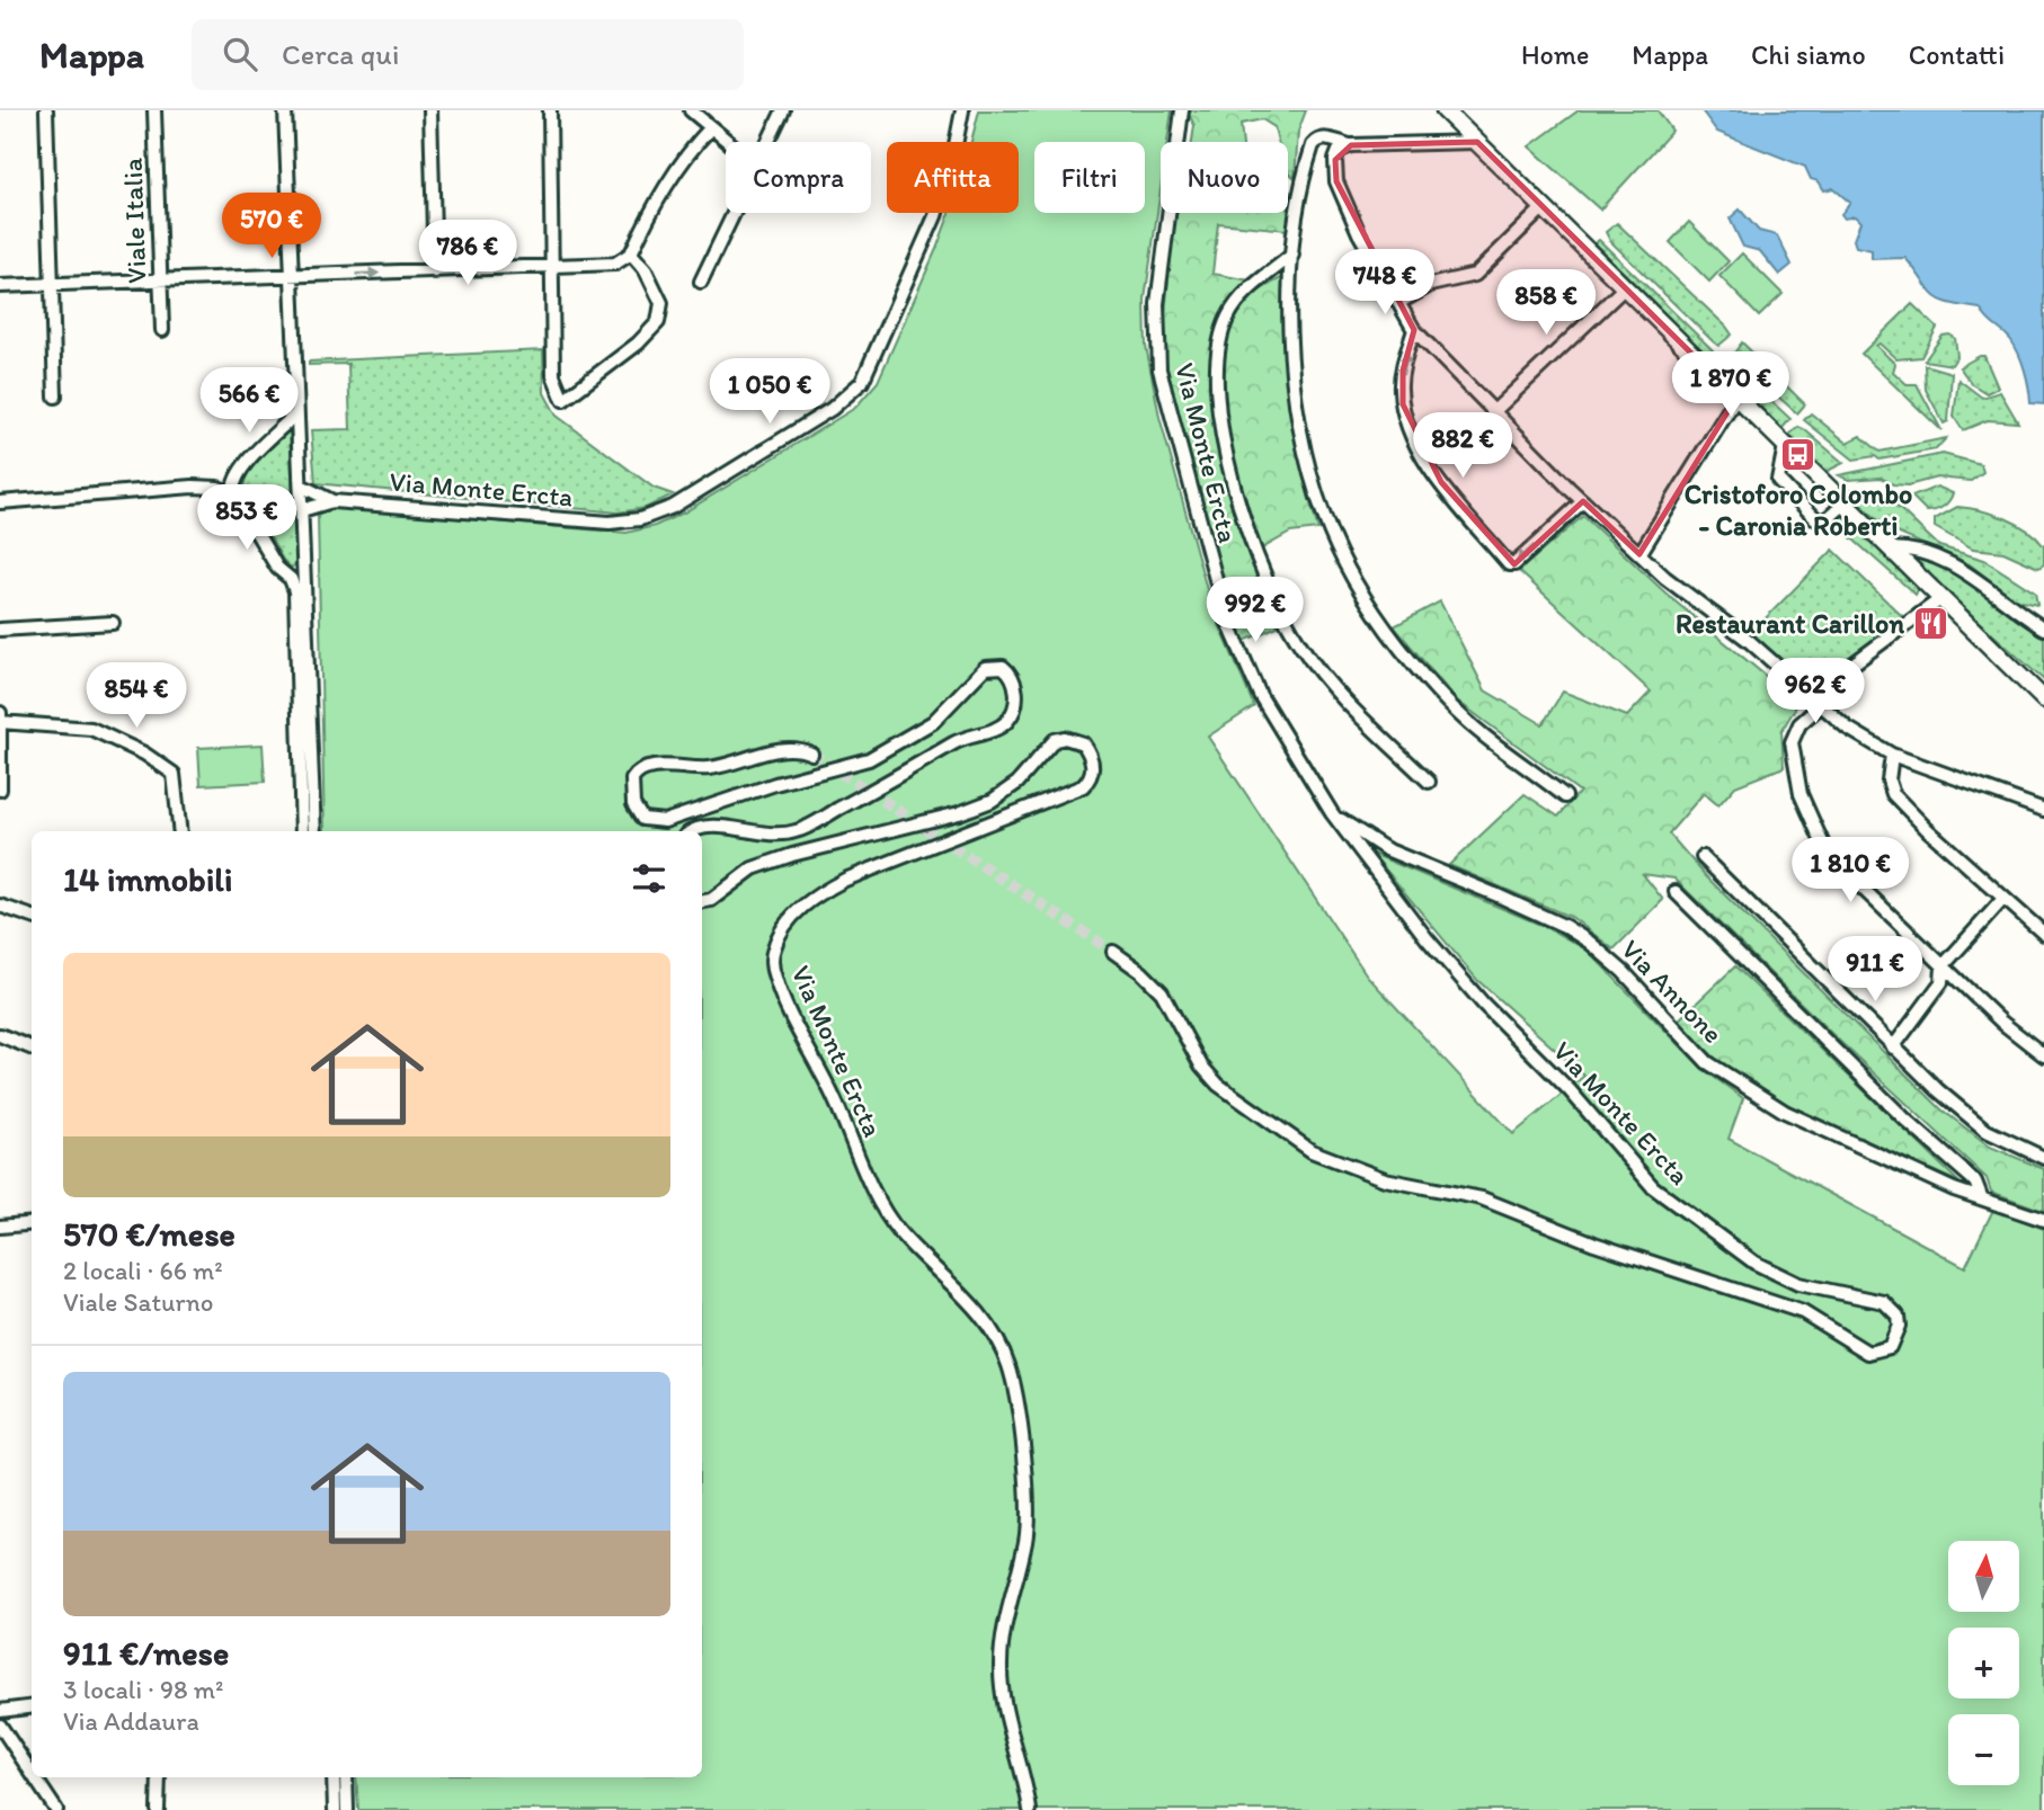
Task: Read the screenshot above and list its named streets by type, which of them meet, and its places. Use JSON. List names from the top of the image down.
{
  "streets": {
    "street": ["Viale Italia", "Via Monte Ercta", "Via Annone"]
  },
  "crossings": [
    ["Via Monte Ercta", "Via Annone"]
  ],
  "places": {
    "bus stop": ["Cristoforo Colombo - Caronia Roberti"],
    "restaurant": ["Restaurant Carillon"]
  },
  "north": "top",
  "page": {
    "header": "Mappa",
    "search": "Cerca qui",
    "nav": [
      "Home",
      "Mappa",
      "Chi siamo",
      "Contatti"
    ],
    "chip": [
      "Compra",
      "Affitta",
      "Filtri",
      "Nuovo"
    ],
    "price": [
      "570 €",
      "786 €",
      "748 €",
      "858 €",
      "1 870 €",
      "1 050 €",
      "566 €",
      "882 €",
      "853 €",
      "992 €",
      "962 €",
      "854 €",
      "1 810 €",
      "911 €"
    ],
    "heading": "14 immobili",
    "list": [
      {
        "name": "570 €/mese",
        "note": "2 locali · 66 m² · Viale Saturno"
      },
      {
        "name": "911 €/mese",
        "note": "3 locali · 98 m² · Via Addaura"
      }
    ],
    "map_buttons": ["+", "−"]
  }
}
